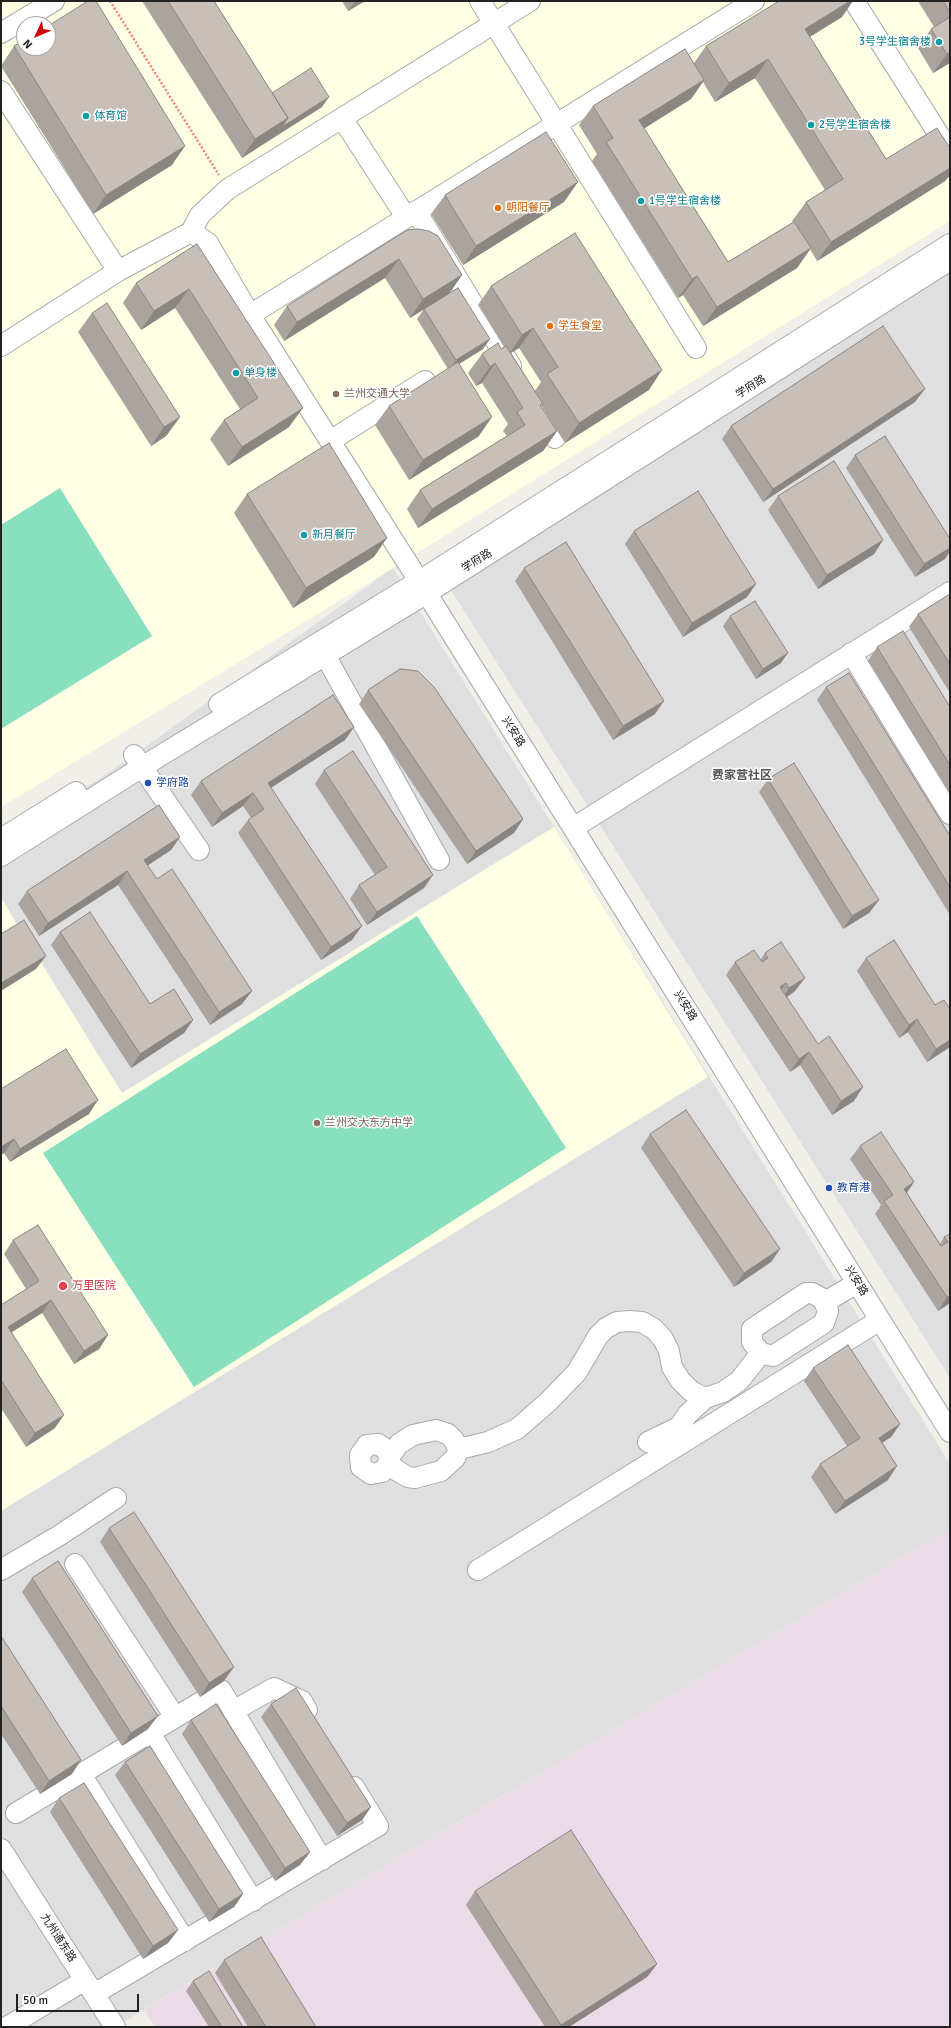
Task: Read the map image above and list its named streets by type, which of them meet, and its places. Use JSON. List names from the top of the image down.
{
  "streets": {
    "street": ["学府路", "兴安路", "九州通东路"]
  },
  "crossings": [
    ["学府路", "兴安路"]
  ],
  "districts": ["费家营社区"],
  "places": [
    "3号学生宿舍楼",
    "体育馆",
    "2号学生宿舍楼",
    "1号学生宿舍楼",
    "朝阳餐厅",
    "学生食堂",
    "单身楼",
    "兰州交通大学",
    "新月餐厅",
    "学府路",
    "兰州交大东方中学",
    "教育港",
    "万里医院"
  ],
  "scale_bar": "50 m",
  "north": "bottom left"
}
